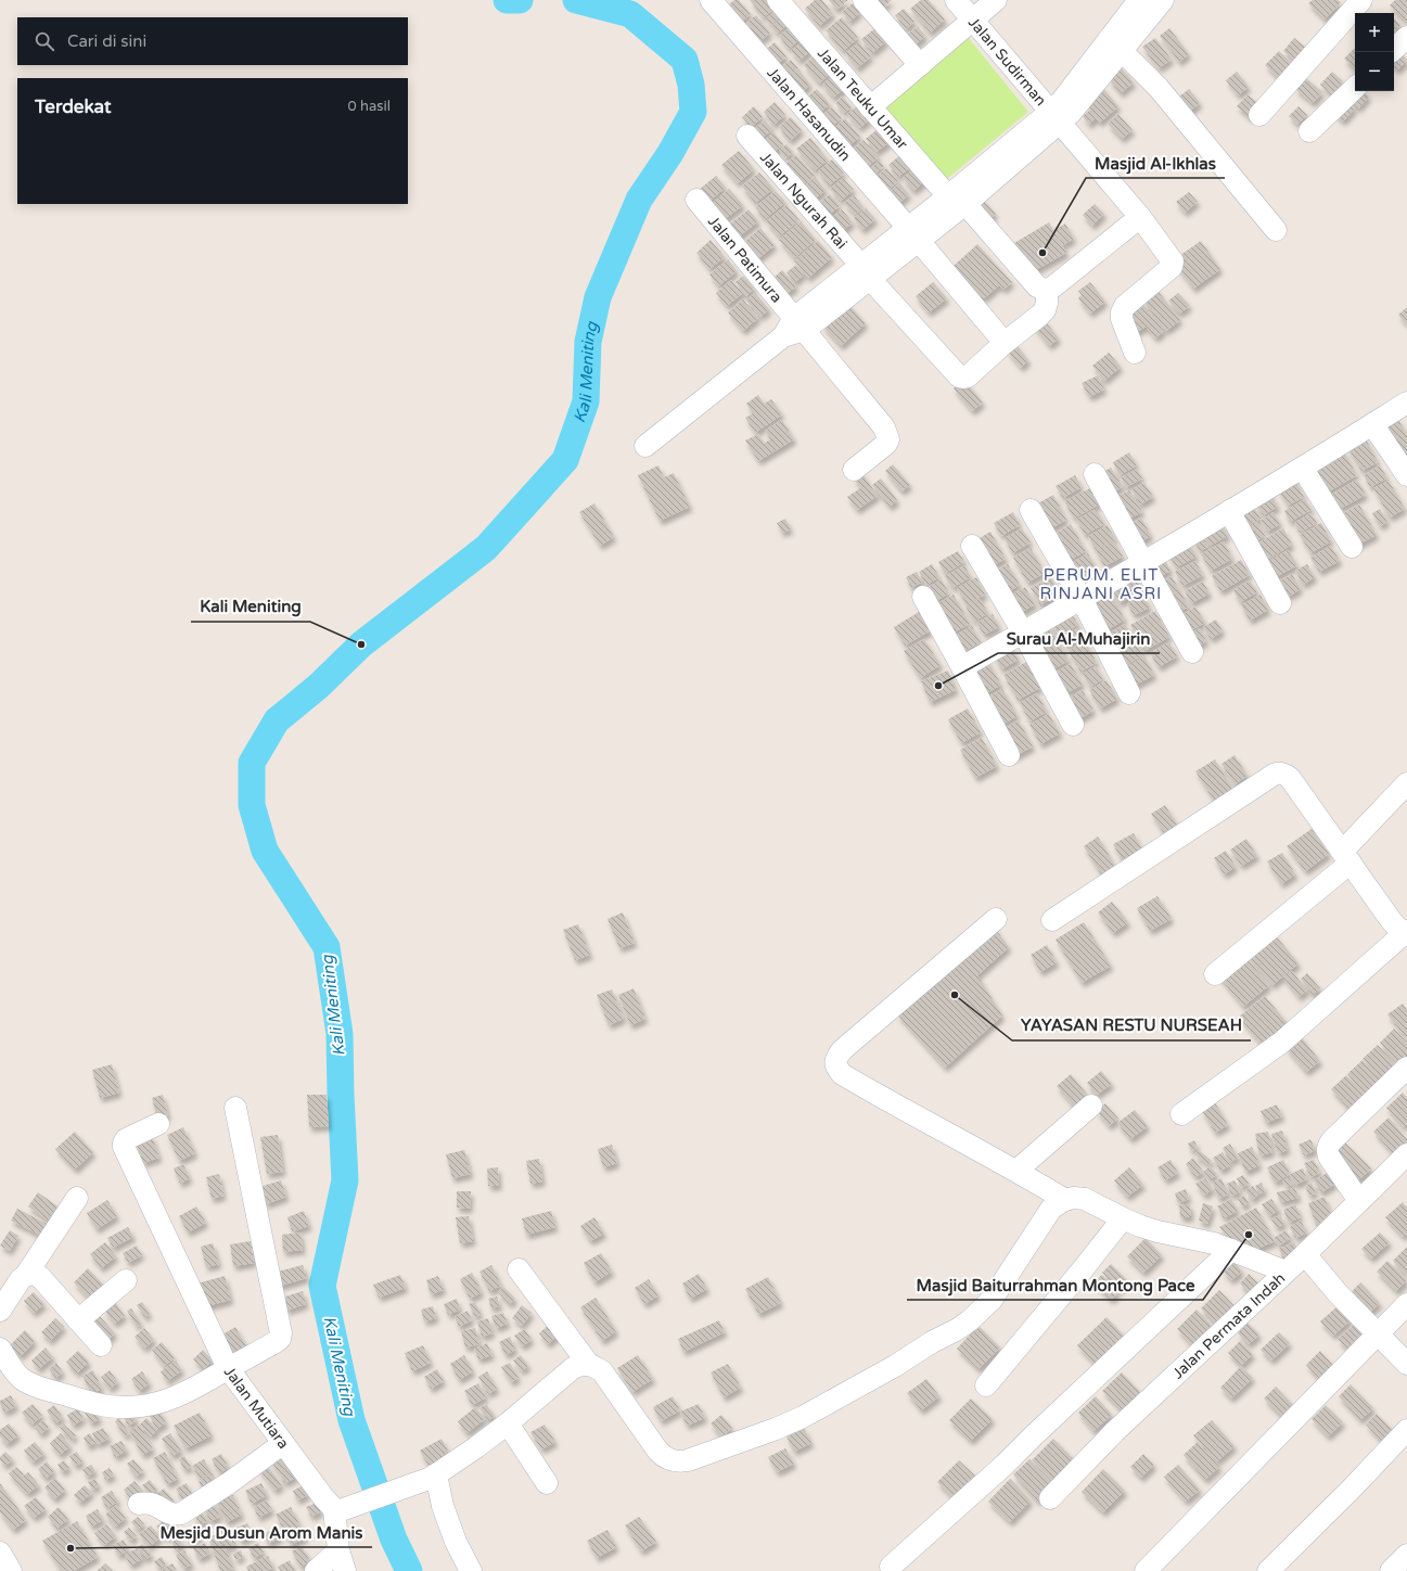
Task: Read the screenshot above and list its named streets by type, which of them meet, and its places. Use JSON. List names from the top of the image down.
{
  "streets": {
    "street": [
      "Jalan Sudirman",
      "Jalan Teuku Umar",
      "Jalan Hasanudin",
      "Jalan Ngurah Rai",
      "Jalan Patimura",
      "Jalan Permata Indah",
      "Jalan Mutiara"
    ]
  },
  "crossings": [
    ["Jalan Teuku Umar", "Jalan Ngurah Rai"],
    ["Jalan Hasanudin", "Jalan Ngurah Rai"]
  ],
  "districts": ["PERUM. ELIT RINJANI ASRI"],
  "water": ["Kali Meniting"],
  "places": [
    "Masjid Al-Ikhlas",
    "Kali Meniting",
    "Surau Al-Muhajirin",
    "YAYASAN RESTU NURSEAH",
    "Masjid Baiturrahman Montong Pace",
    "Mesjid Dusun Arom Manis"
  ],
  "page": {
    "map_buttons": ["+", "−"],
    "search": "Cari di sini",
    "heading": ["Terdekat", "0 hasil"]
  }
}
